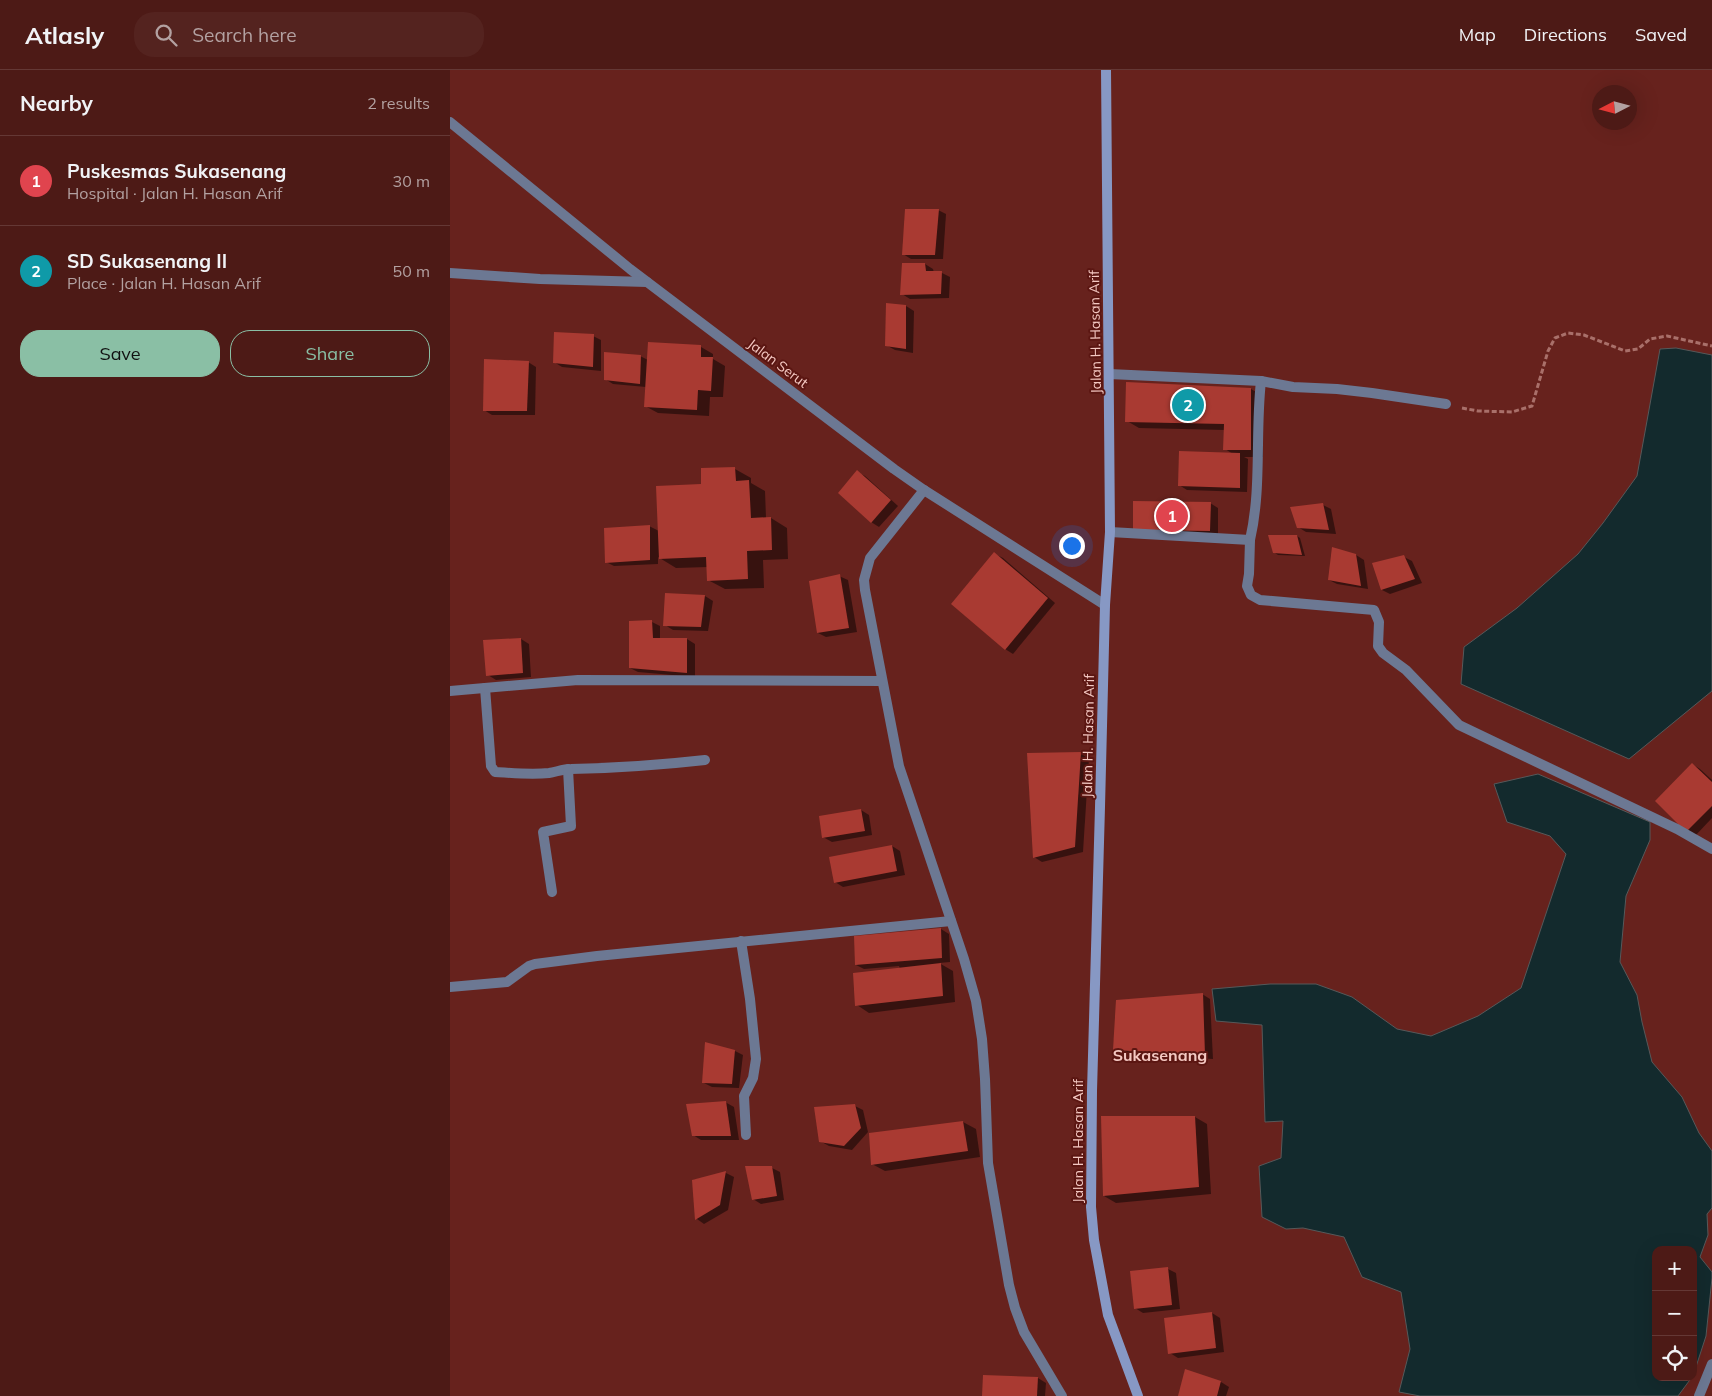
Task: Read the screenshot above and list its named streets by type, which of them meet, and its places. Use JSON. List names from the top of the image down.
{
  "streets": {
    "main road": ["Jalan H. Hasan Arif"],
    "street": ["Jalan Serut"]
  },
  "crossings": [
    ["Jalan H. Hasan Arif", "Jalan Serut"]
  ],
  "districts": ["Sukasenang"],
  "north": "left",
  "page": {
    "header": "Atlasly",
    "search": "Search here",
    "nav": ["Map", "Directions", "Saved"],
    "heading": ["Nearby", "2 results"],
    "list": [
      {
        "mark": "1",
        "name": "Puskesmas Sukasenang",
        "note": "Hospital · Jalan H. Hasan Arif",
        "value": "30 m"
      },
      {
        "mark": "2",
        "name": "SD Sukasenang II",
        "note": "Place · Jalan H. Hasan Arif",
        "value": "50 m"
      }
    ],
    "buttons": ["Save", "Share"],
    "pins": ["2", "1"],
    "map_buttons": ["+", "−"]
  }
}
